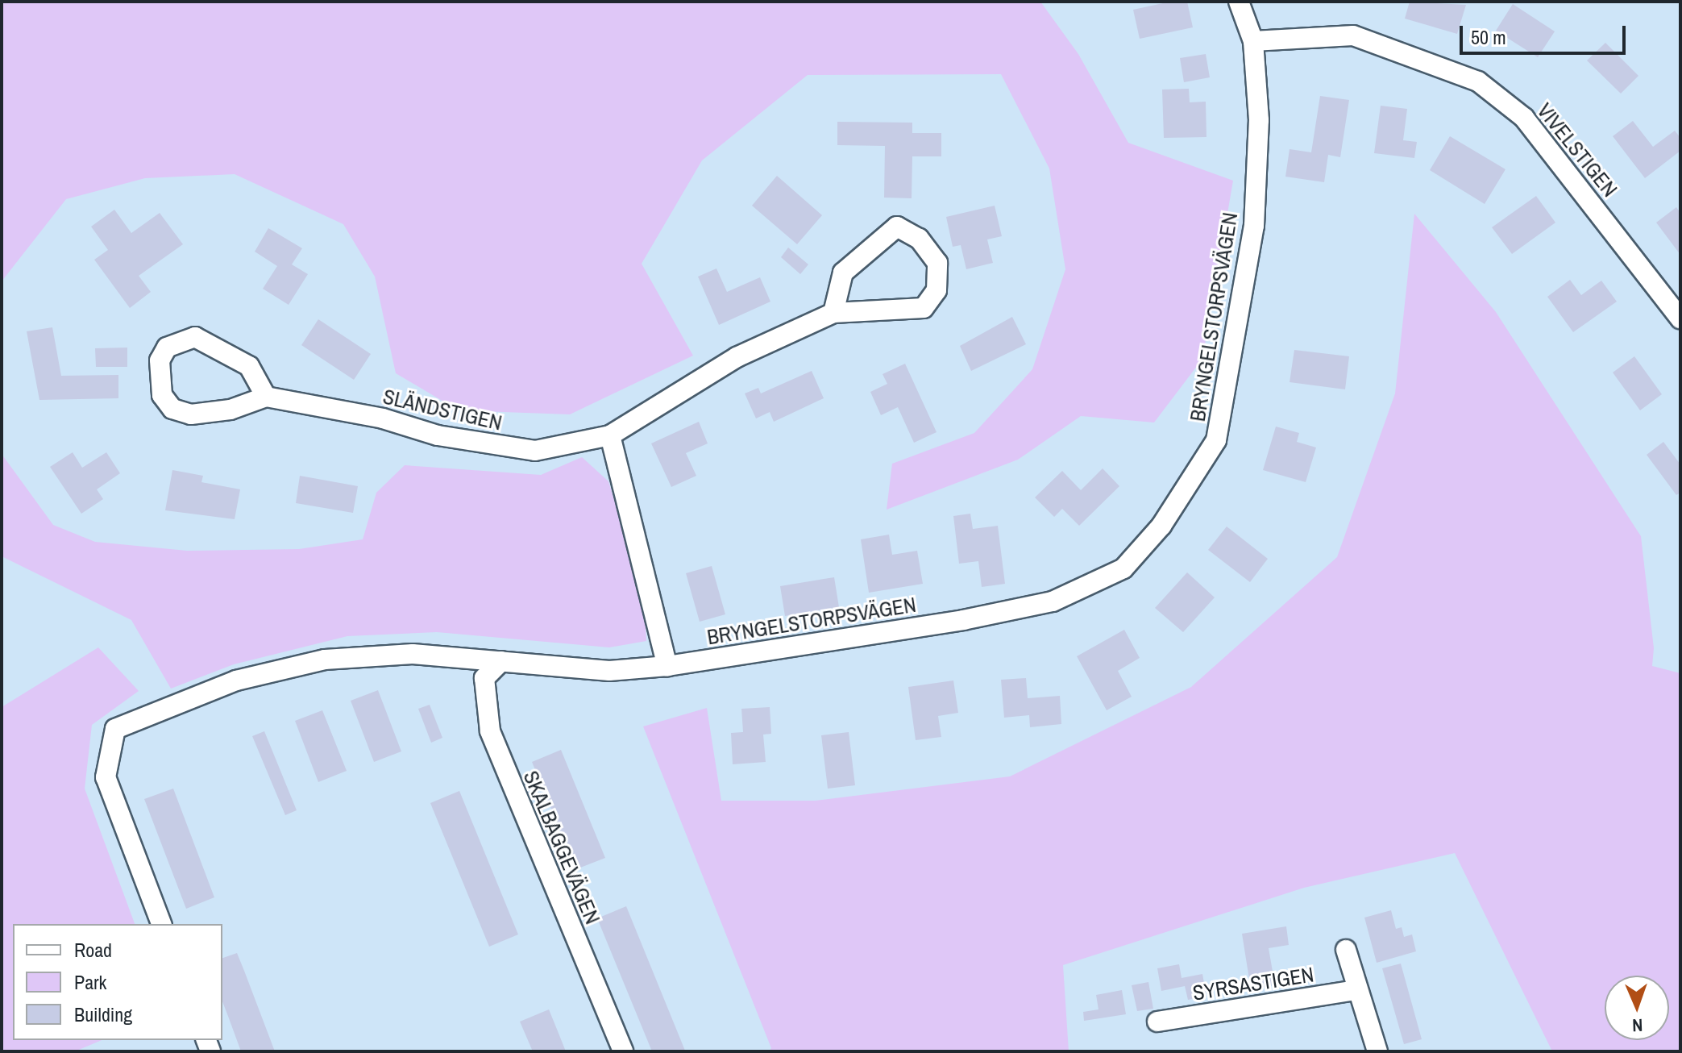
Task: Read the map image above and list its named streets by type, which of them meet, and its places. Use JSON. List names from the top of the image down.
{
  "streets": {
    "street": [
      "VIVELSTIGEN",
      "BRYNGELSTORPSVÄGEN",
      "SLÄNDSTIGEN",
      "SKALBAGGEVÄGEN",
      "SYRSASTIGEN"
    ]
  },
  "crossings": [
    ["VIVELSTIGEN", "BRYNGELSTORPSVÄGEN"],
    ["BRYNGELSTORPSVÄGEN", "SKALBAGGEVÄGEN"]
  ],
  "legend": ["Road", "Park", "Building"],
  "scale_bar": "50 m",
  "north": "bottom"
}
